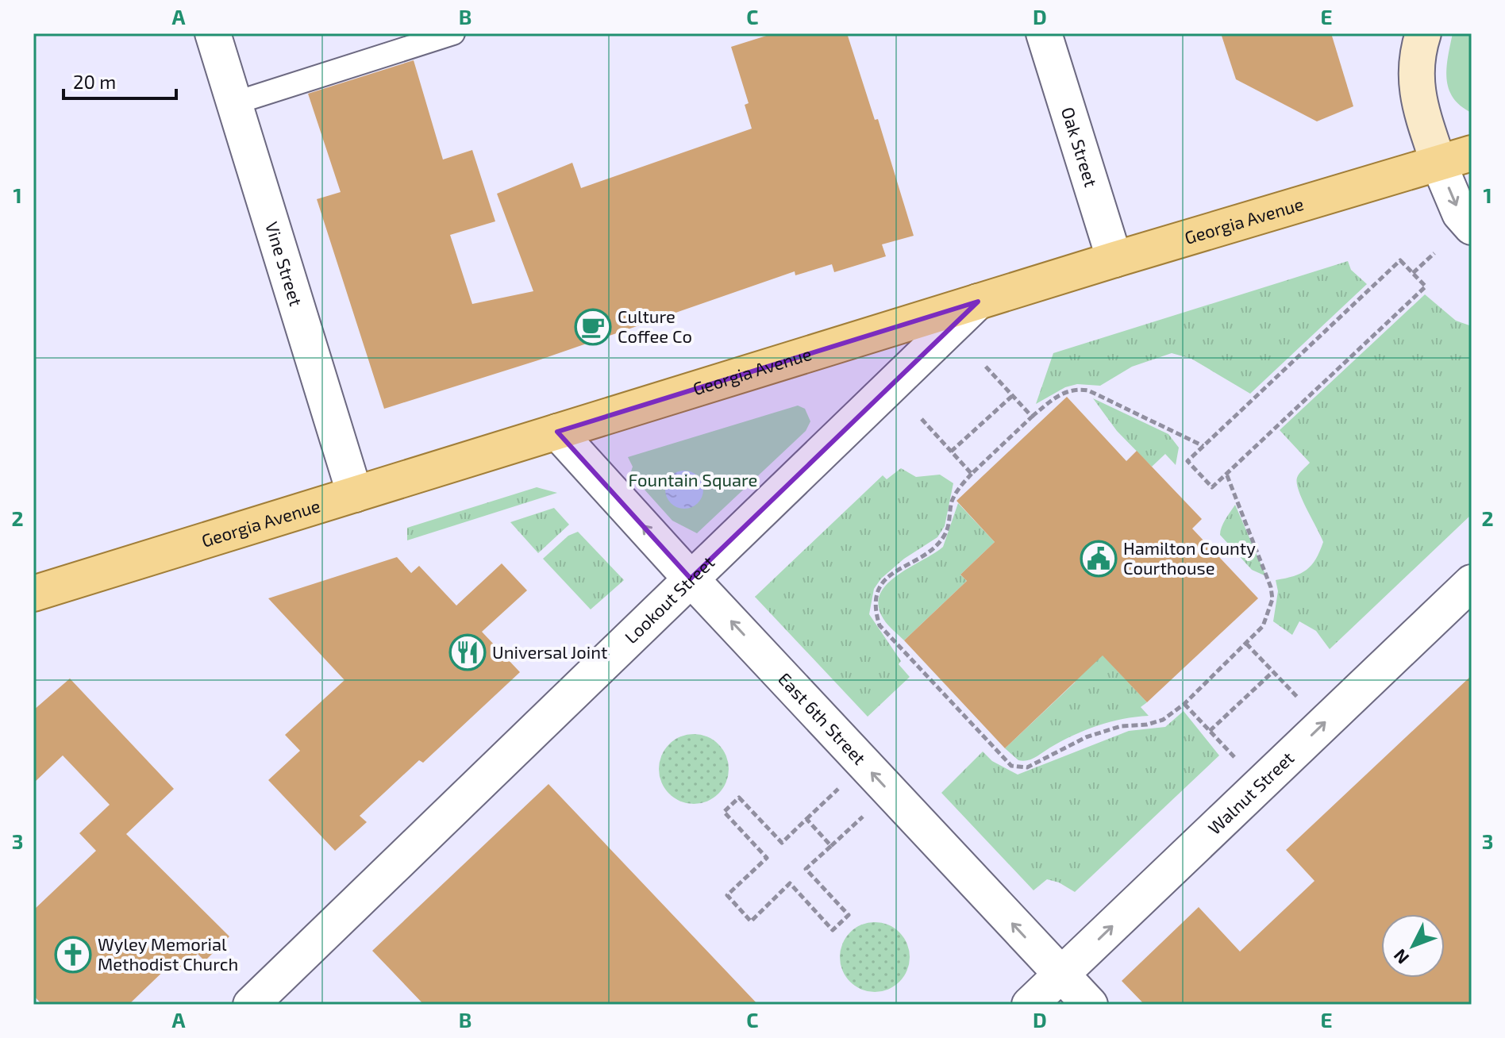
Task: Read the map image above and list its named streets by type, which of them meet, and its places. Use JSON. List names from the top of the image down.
{
  "streets": {
    "main road": ["Georgia Avenue"],
    "street": [
      "Oak Street",
      "Vine Street",
      "Lookout Street",
      "East 6th Street",
      "Walnut Street"
    ]
  },
  "crossings": [
    ["Oak Street", "Georgia Avenue"],
    ["Georgia Avenue", "Vine Street"],
    ["Georgia Avenue", "Lookout Street"],
    ["Georgia Avenue", "East 6th Street"],
    ["Lookout Street", "East 6th Street"],
    ["East 6th Street", "Walnut Street"]
  ],
  "one_way": ["East 6th Street", "Walnut Street"],
  "parks": ["Fountain Square"],
  "places": {
    "cafe": ["Culture Coffee Co"],
    "public building": ["Hamilton County Courthouse"],
    "restaurant": ["Universal Joint"],
    "church": ["Wyley Memorial Methodist Church"]
  },
  "scale_bar": "20 m",
  "north": "bottom left",
  "grid": {
    "columns": [
      "A",
      "B",
      "C",
      "D",
      "E"
    ],
    "rows": ["1", "2", "3"]
  }
}
